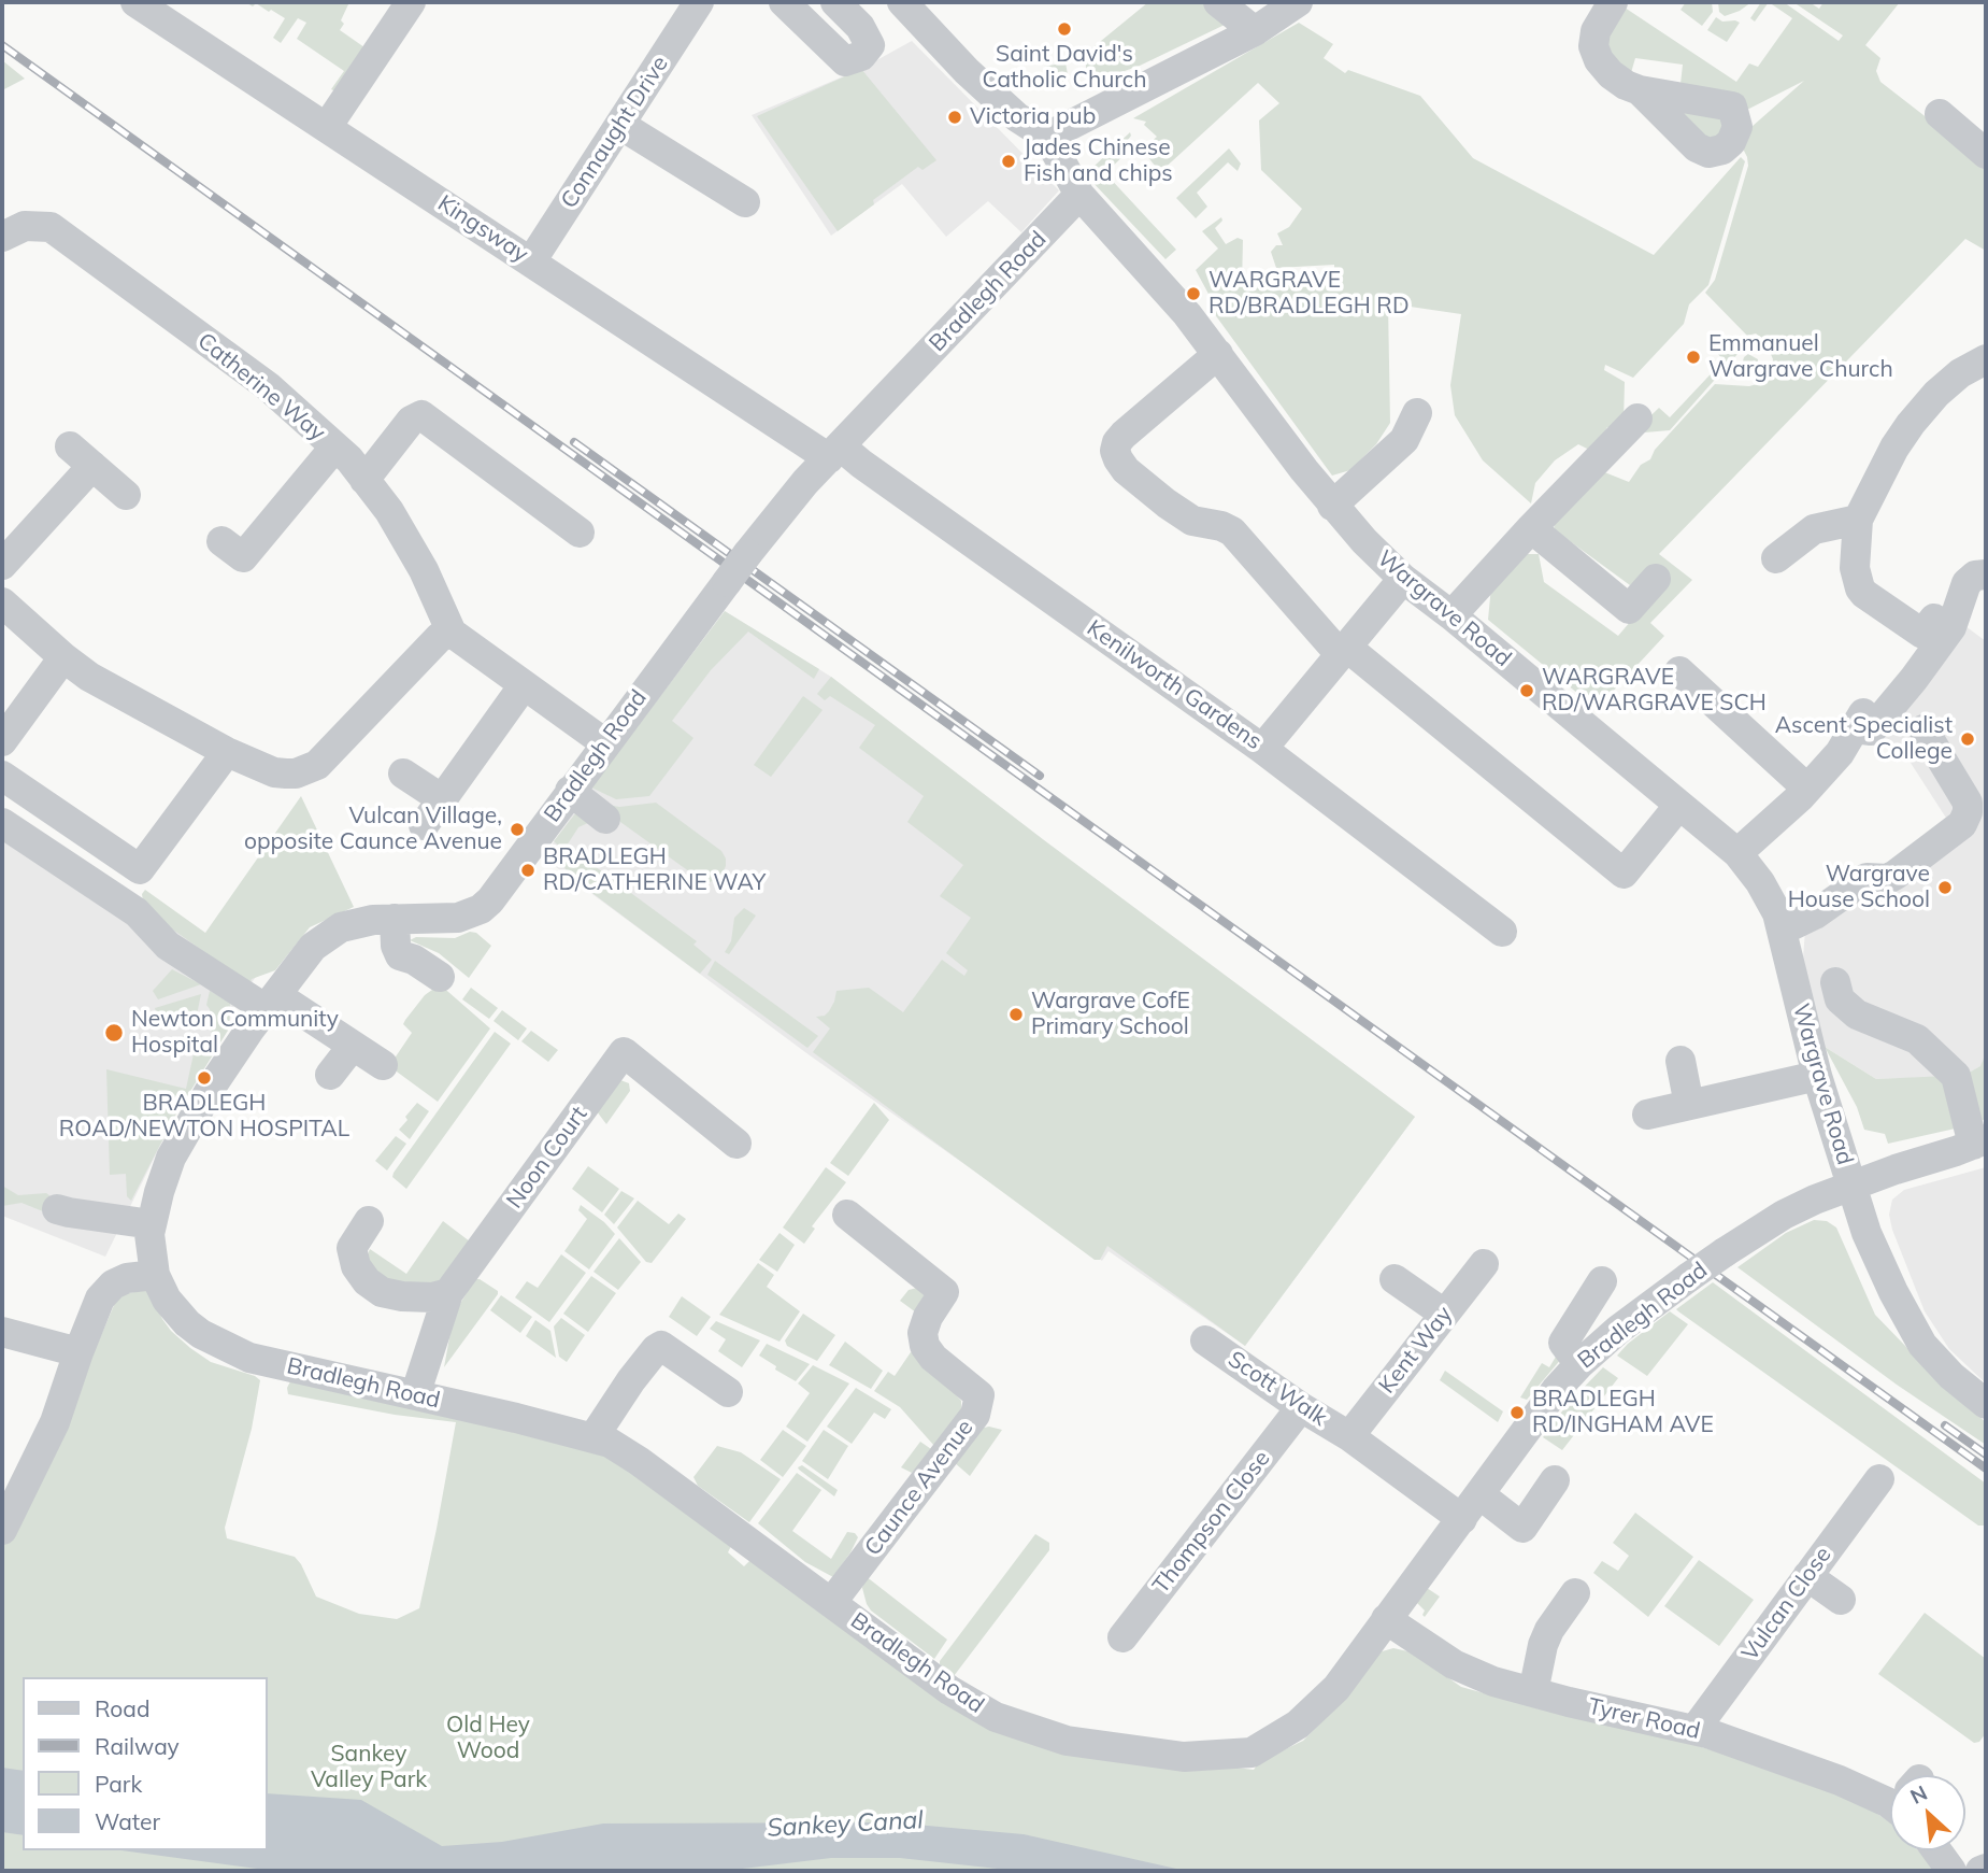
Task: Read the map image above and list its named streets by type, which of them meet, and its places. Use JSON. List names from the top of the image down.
{
  "streets": {
    "street": [
      "Connaught Drive",
      "Kingsway",
      "Bradlegh Road",
      "Catherine Way",
      "Wargrave Road",
      "Kenilworth Gardens",
      "Noon Court",
      "Kent Way",
      "Scott Walk",
      "Caunce Avenue",
      "Thompson Close",
      "Vulcan Close",
      "Tyrer Road"
    ]
  },
  "crossings": [
    ["Connaught Drive", "Kingsway"],
    ["Kingsway", "Bradlegh Road"],
    ["Kingsway", "Kenilworth Gardens"],
    ["Bradlegh Road", "Catherine Way"],
    ["Bradlegh Road", "Wargrave Road"],
    ["Bradlegh Road", "Kenilworth Gardens"],
    ["Bradlegh Road", "Noon Court"],
    ["Bradlegh Road", "Scott Walk"],
    ["Bradlegh Road", "Caunce Avenue"],
    ["Bradlegh Road", "Tyrer Road"],
    ["Kent Way", "Scott Walk"],
    ["Scott Walk", "Thompson Close"],
    ["Vulcan Close", "Tyrer Road"]
  ],
  "water": ["Sankey Canal"],
  "parks": ["Old Hey Wood", "Sankey Valley Park"],
  "places": [
    "Saint David's Catholic Church",
    "Victoria pub",
    "Jades Chinese Fish and chips",
    "WARGRAVE RD/BRADLEGH RD",
    "Emmanuel Wargrave Church",
    "WARGRAVE RD/WARGRAVE SCH",
    "Ascent Specialist College",
    "Vulcan Village, opposite Caunce Avenue",
    "BRADLEGH RD/CATHERINE WAY",
    "Wargrave House School",
    "Wargrave CofE Primary School",
    "Newton Community Hospital",
    "BRADLEGH ROAD/NEWTON HOSPITAL",
    "BRADLEGH RD/INGHAM AVE"
  ],
  "legend": [
    "Road",
    "Railway",
    "Park",
    "Water"
  ],
  "north": "top left"
}
